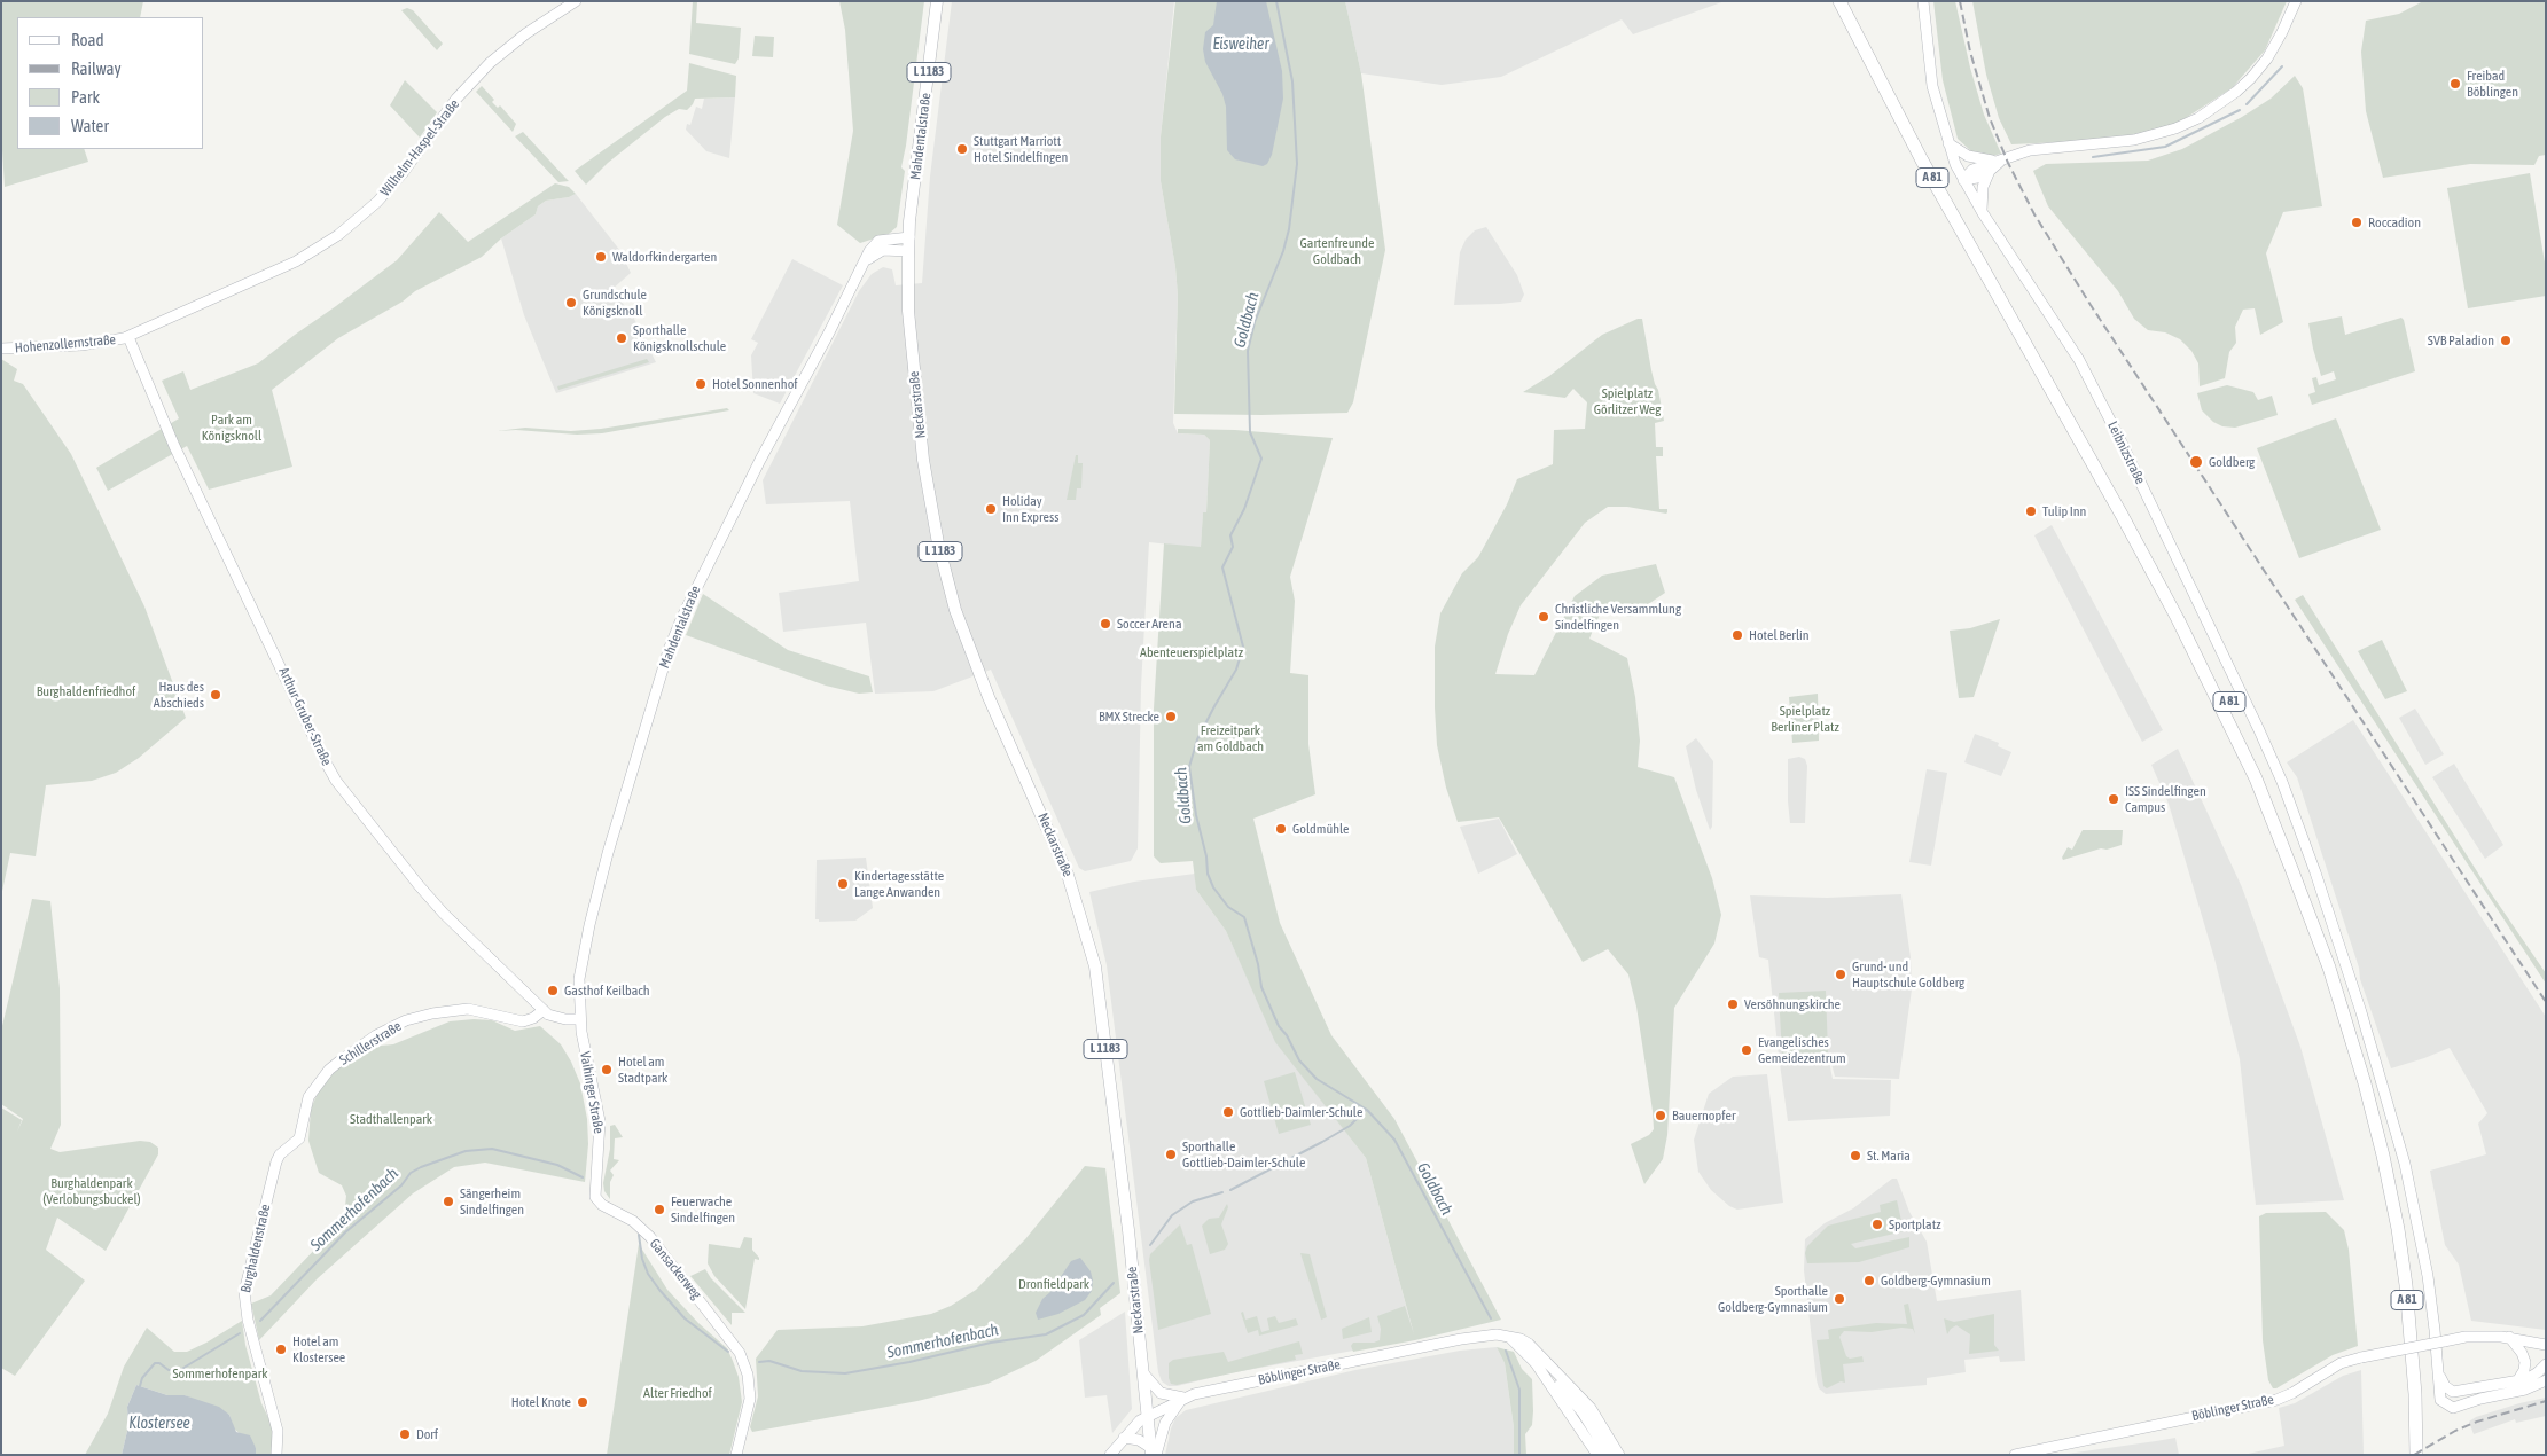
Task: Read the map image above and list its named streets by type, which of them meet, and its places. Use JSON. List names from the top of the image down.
{
  "streets": {
    "highway": ["A 81"],
    "main road": ["L 1183", "Mahdentalstraße", "Neckarstraße"],
    "street": [
      "Wilhelm-Haspel-Straße",
      "Hohenzollernstraße",
      "Leibnizstraße",
      "Arthur-Gruber-Straße",
      "Schillerstraße",
      "Vaihinger Straße",
      "Burghaldenstraße",
      "Gansackerweg",
      "Böblinger Straße"
    ]
  },
  "crossings": [
    ["Mahdentalstraße", "Neckarstraße"],
    ["Mahdentalstraße", "Arthur-Gruber-Straße"],
    ["Mahdentalstraße", "Vaihinger Straße"],
    ["Wilhelm-Haspel-Straße", "Hohenzollernstraße"],
    ["Wilhelm-Haspel-Straße", "Arthur-Gruber-Straße"],
    ["Hohenzollernstraße", "Arthur-Gruber-Straße"],
    ["Neckarstraße", "Böblinger Straße"],
    ["Arthur-Gruber-Straße", "Schillerstraße"],
    ["Arthur-Gruber-Straße", "Vaihinger Straße"],
    ["Schillerstraße", "Burghaldenstraße"],
    ["Vaihinger Straße", "Gansackerweg"]
  ],
  "water": [
    "Eisweiher",
    "Goldbach",
    "Sommerhofenbach",
    "Klostersee"
  ],
  "parks": [
    "Gartenfreunde Goldbach",
    "Spielplatz Görlitzer Weg",
    "Park am Königsknoll",
    "Abenteuerspielplatz",
    "Burghaldenfriedhof",
    "Spielplatz Berliner Platz",
    "Freizeitpark am Goldbach",
    "Stadthallenpark",
    "Burghaldenpark (Verlobungsbuckel)",
    "Dronfieldpark",
    "Sommerhofenpark",
    "Alter Friedhof"
  ],
  "places": [
    "Freibad Böblingen",
    "Stuttgart Marriott Hotel Sindelfingen",
    "Roccadion",
    "Waldorfkindergarten",
    "Grundschule Königsknoll",
    "Sporthalle Königsknollschule",
    "SVB Paladion",
    "Hotel Sonnenhof",
    "Goldberg",
    "Holiday Inn Express",
    "Tulip Inn",
    "Christliche Versammlung Sindelfingen",
    "Soccer Arena",
    "Hotel Berlin",
    "Haus des Abschieds",
    "BMX Strecke",
    "ISS Sindelfingen Campus",
    "Goldmühle",
    "Kindertagesstätte Lange Anwanden",
    "Grund- und Hauptschule Goldberg",
    "Gasthof Keilbach",
    "Versöhnungskirche",
    "Evangelisches Gemeidezentrum",
    "Hotel am Stadtpark",
    "Gottlieb-Daimler-Schule",
    "Bauernopfer",
    "Sporthalle Gottlieb-Daimler-Schule",
    "St. Maria",
    "Sängerheim Sindelfingen",
    "Feuerwache Sindelfingen",
    "Sportplatz",
    "Goldberg-Gymnasium",
    "Sporthalle Goldberg-Gymnasium",
    "Hotel am Klostersee",
    "Hotel Knote",
    "Dorf"
  ],
  "legend": [
    "Road",
    "Railway",
    "Park",
    "Water"
  ]
}
